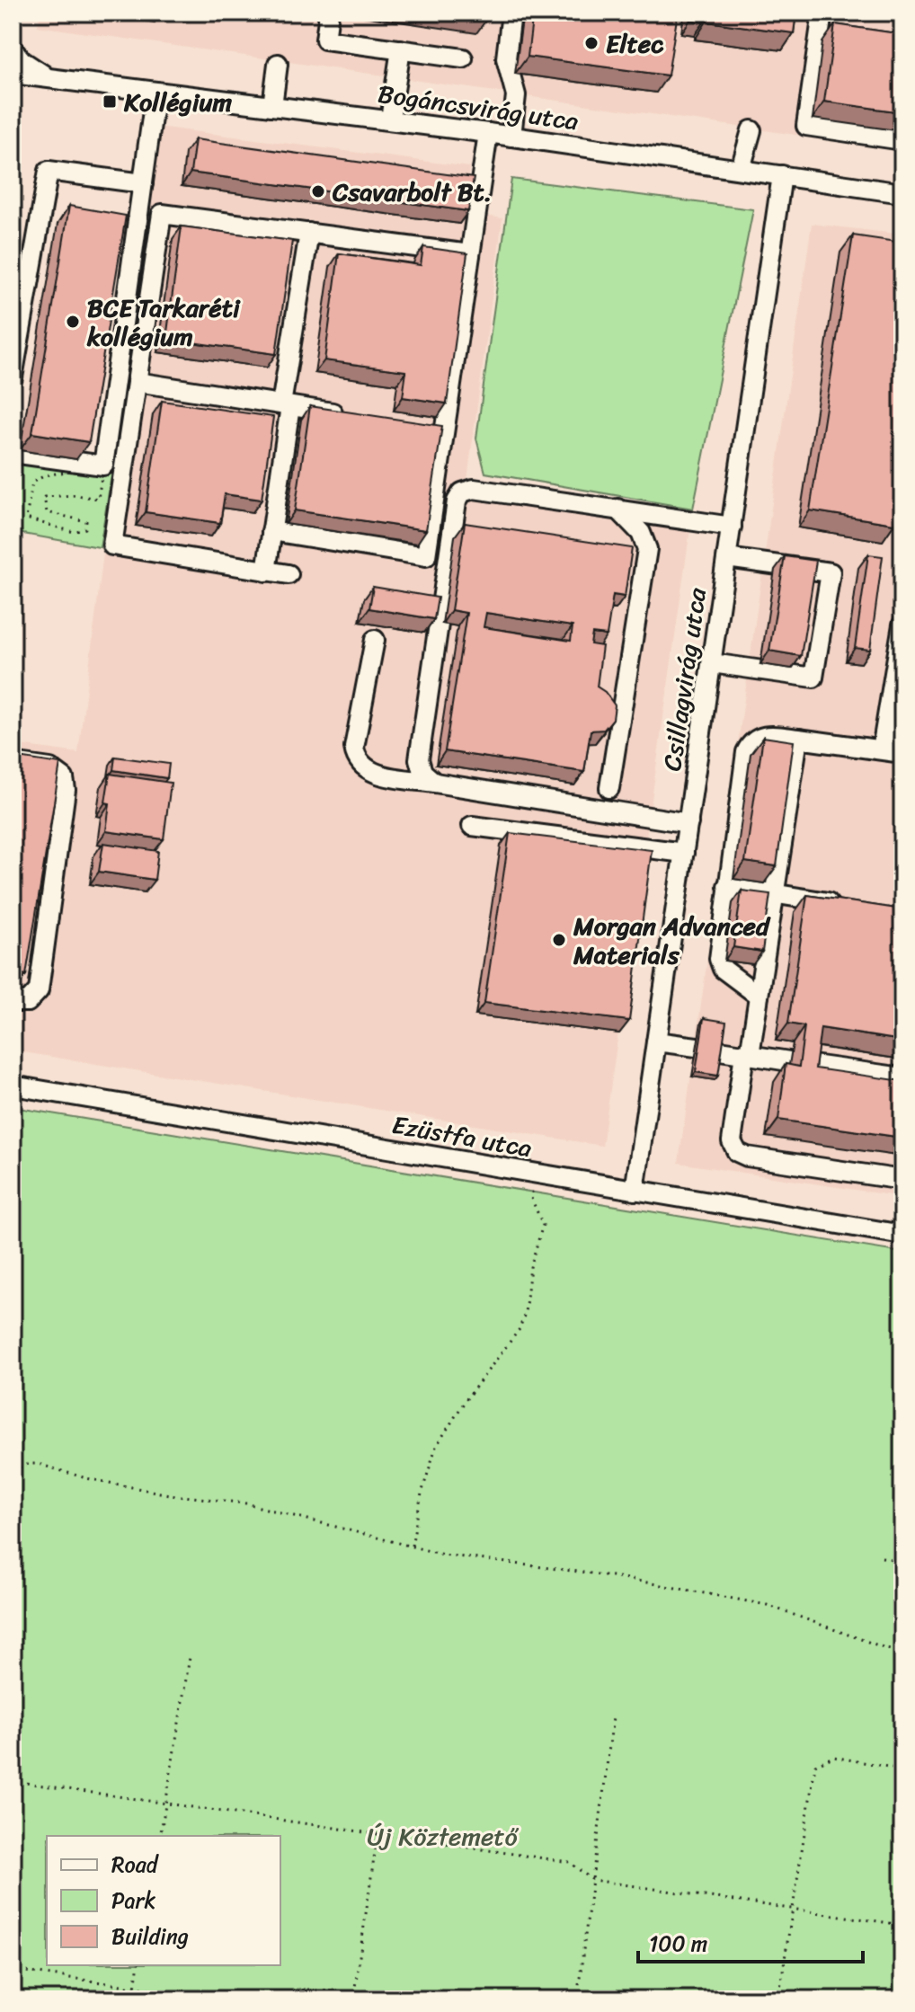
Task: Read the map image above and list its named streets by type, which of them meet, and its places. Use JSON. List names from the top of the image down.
{
  "streets": {
    "street": ["Bogáncsvirág utca", "Csillagvirág utca", "Ezüstfa utca"]
  },
  "crossings": [
    ["Bogáncsvirág utca", "Csillagvirág utca"],
    ["Csillagvirág utca", "Ezüstfa utca"]
  ],
  "parks": ["Új Köztemető"],
  "places": {
    "other": [
      "Eltec",
      "Csavarbolt Bt.",
      "BCE Tarkaréti kollégium",
      "Morgan Advanced Materials"
    ],
    "transit": ["Kollégium"]
  },
  "legend": ["Road", "Park", "Building"],
  "scale_bar": "100 m"
}
